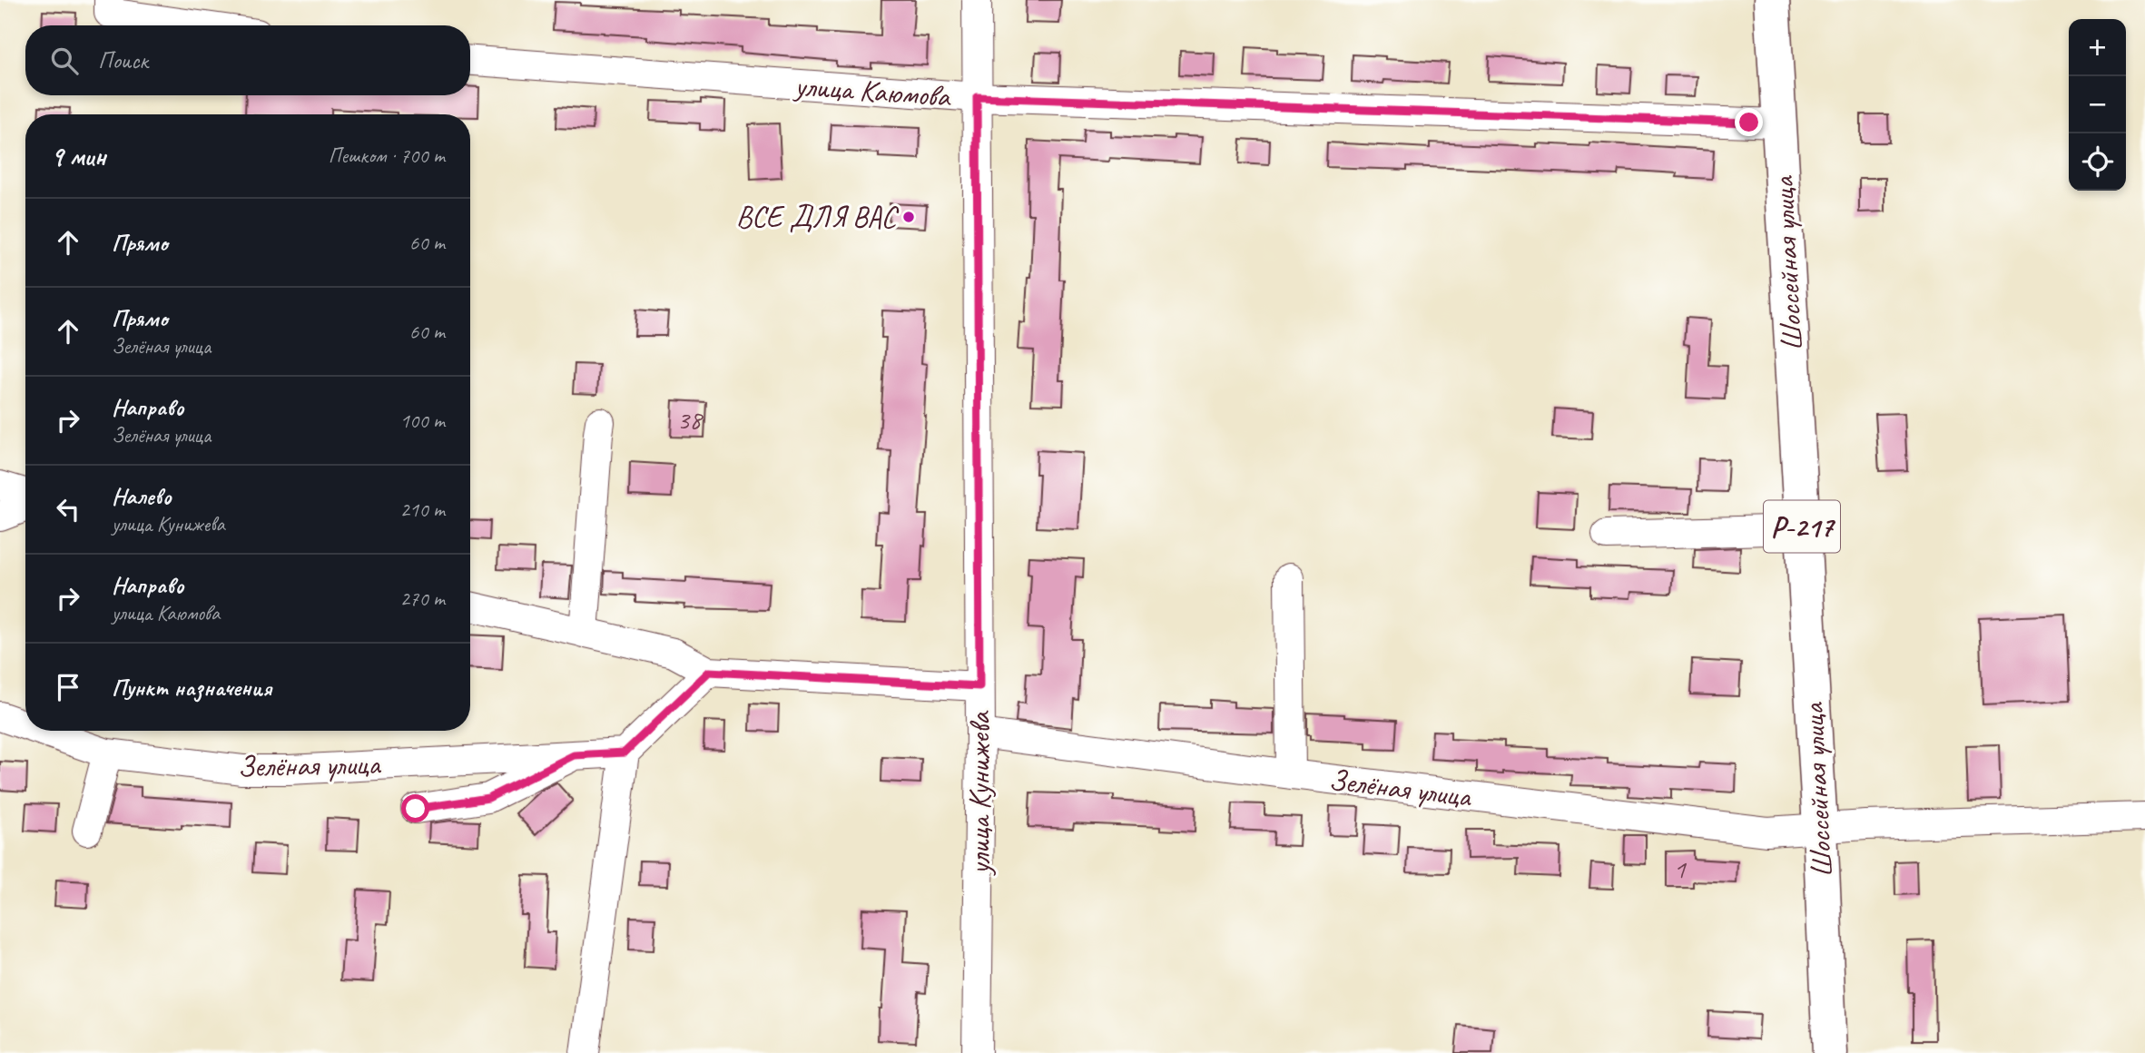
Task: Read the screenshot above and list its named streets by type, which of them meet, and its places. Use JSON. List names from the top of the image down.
{
  "streets": {
    "highway": ["Шоссейная улица", "Р-217"],
    "street": ["улица Каюмова", "Зелёная улица", "улица Кунижева"]
  },
  "crossings": [
    ["улица Каюмова", "Шоссейная улица"],
    ["улица Каюмова", "улица Кунижева"],
    ["Шоссейная улица", "Зелёная улица"],
    ["Зелёная улица", "улица Кунижева"]
  ],
  "places": ["ВСЕ ДЛЯ ВАС"],
  "house_numbers": ["38", "1"],
  "page": {
    "map_buttons": ["+", "−"],
    "search": "Поиск",
    "heading": ["9 мин", "Пешком · 700 m"],
    "list": [
      ["Прямо", "60 m"],
      ["Прямо", "Зелёная улица", "60 m"],
      ["Направо", "Зелёная улица", "100 m"],
      ["Налево", "улица Кунижева", "210 m"],
      ["Направо", "улица Каюмова", "270 m"],
      "Пункт назначения"
    ]
  }
}
